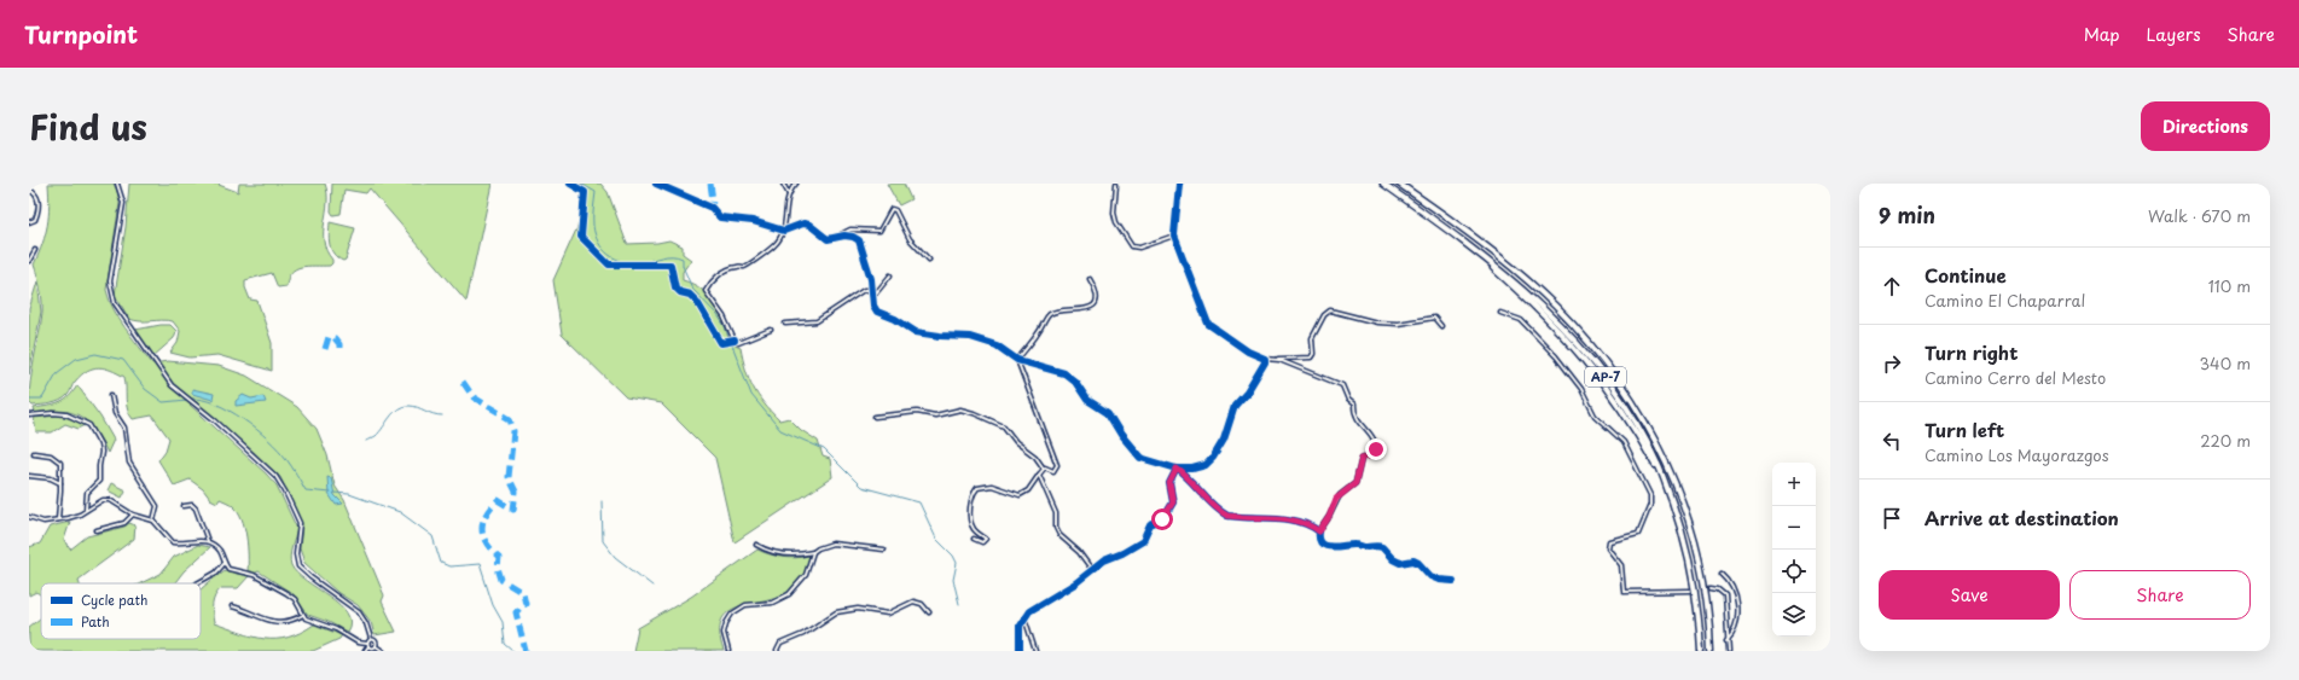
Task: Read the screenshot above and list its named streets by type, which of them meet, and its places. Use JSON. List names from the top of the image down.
{
  "streets": {
    "highway": ["AP-7"]
  },
  "legend": ["Cycle path", "Path"],
  "page": {
    "header": "Turnpoint",
    "nav": ["Map", "Layers", "Share"],
    "title": "Find us",
    "buttons": [
      "Directions",
      ["Save", "Share"]
    ],
    "heading": ["9 min", "Walk · 670 m"],
    "list": [
      ["Continue", "Camino El Chaparral", "110 m"],
      ["Turn right", "Camino Cerro del Mesto", "340 m"],
      ["Turn left", "Camino Los Mayorazgos", "220 m"],
      "Arrive at destination"
    ],
    "map_buttons": ["+", "−"]
  }
}
